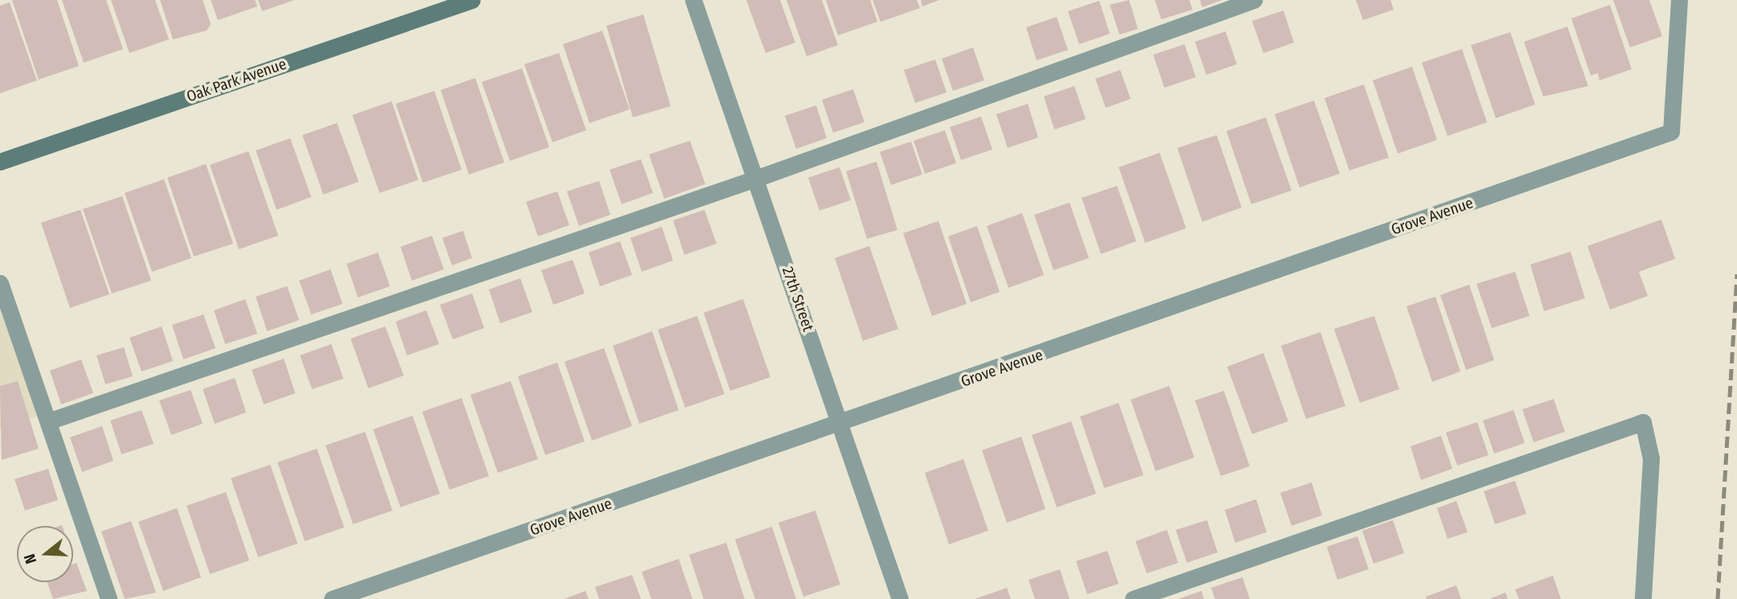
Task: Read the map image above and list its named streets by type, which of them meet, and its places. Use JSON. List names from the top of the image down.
{
  "streets": {
    "street": ["Oak Park Avenue", "Grove Avenue", "27th Street"]
  },
  "crossings": [
    ["Grove Avenue", "27th Street"]
  ],
  "north": "left"
}
